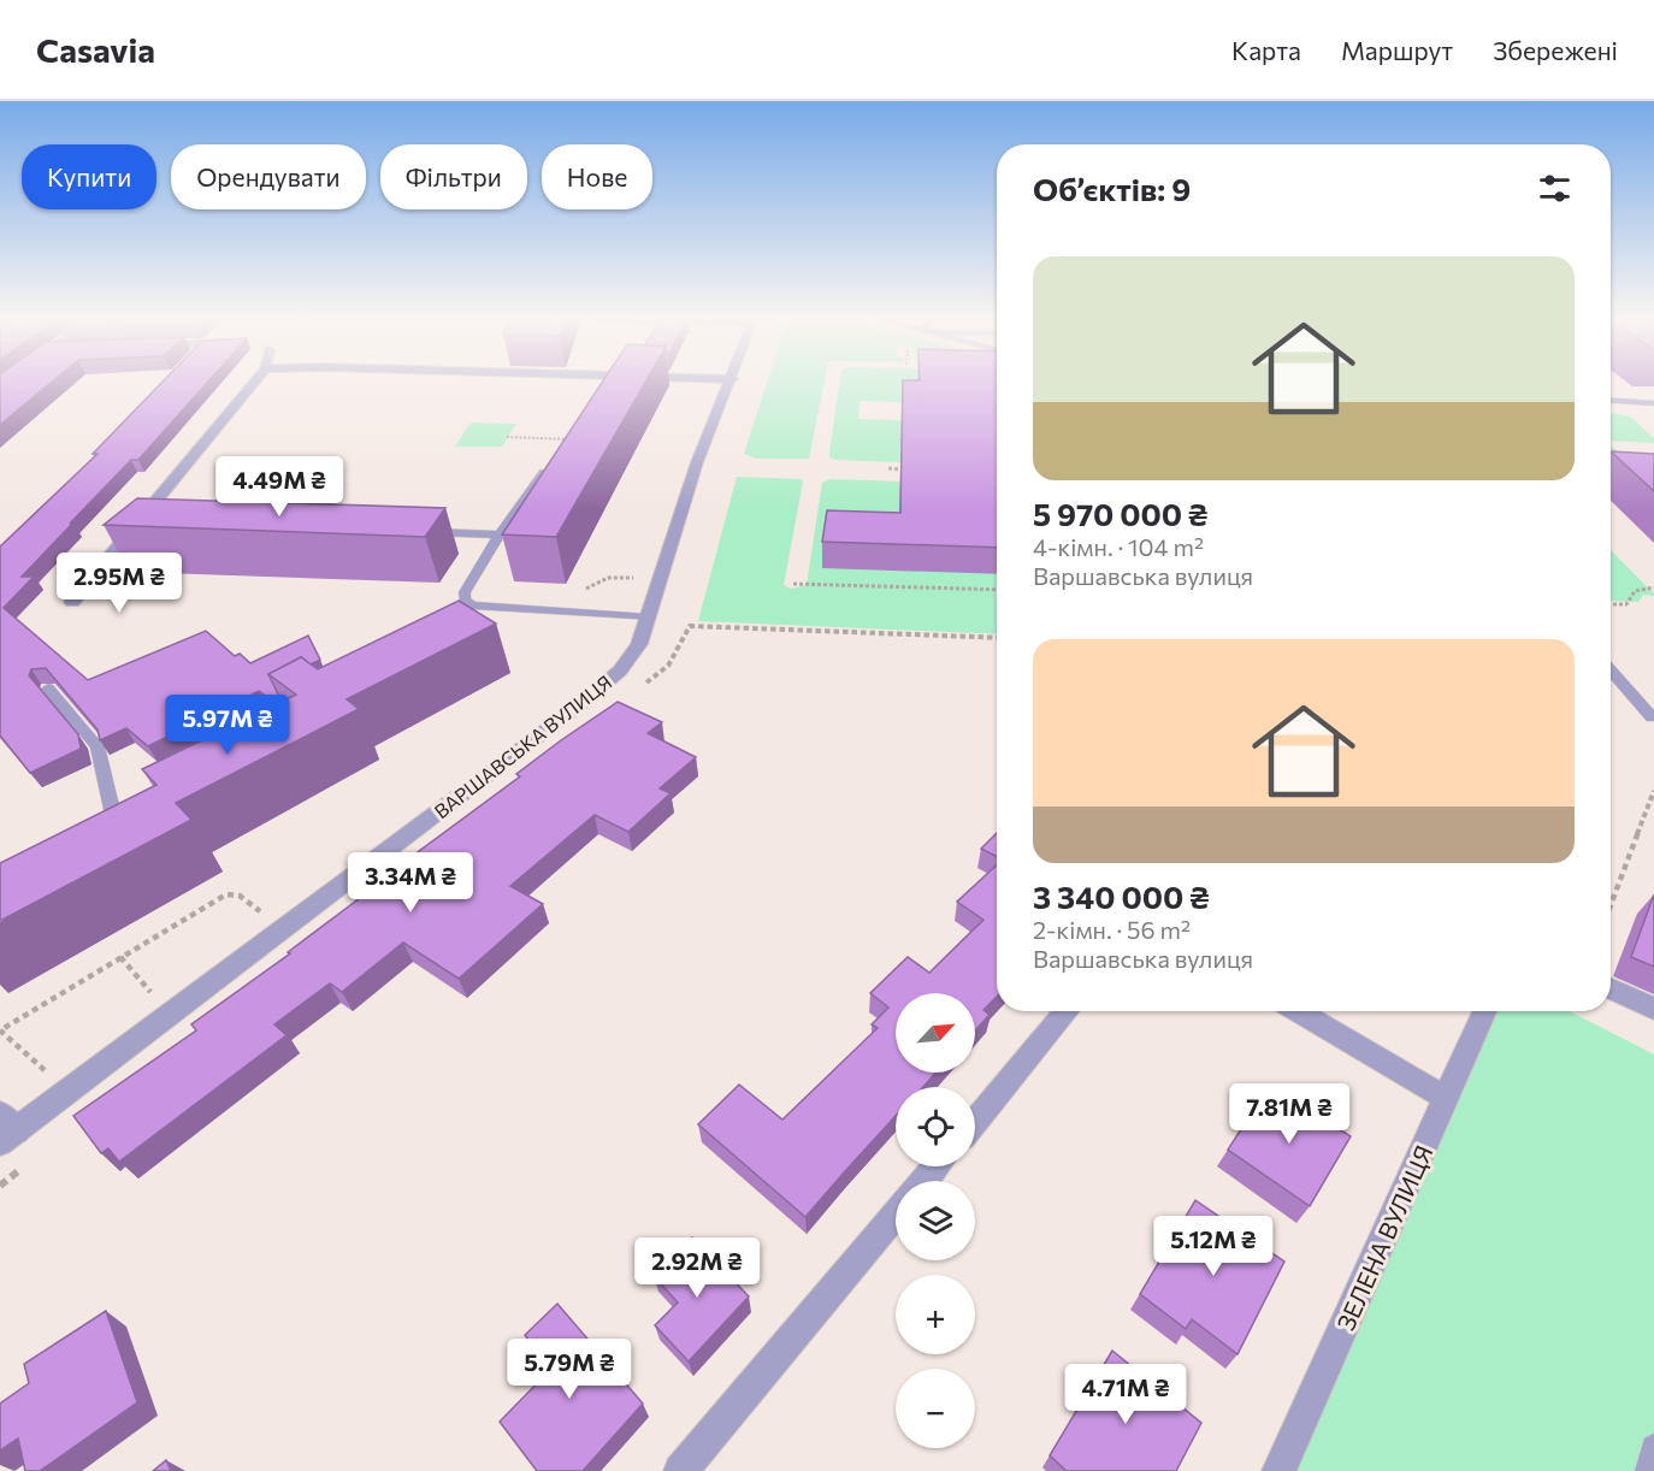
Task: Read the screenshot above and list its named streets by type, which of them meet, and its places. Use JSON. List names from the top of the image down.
{
  "streets": {
    "street": ["ВАРШАВСЬКА ВУЛИЦЯ", "ЗЕЛЕНА ВУЛИЦЯ"]
  },
  "north": "top right",
  "page": {
    "header": "Casavia",
    "nav": ["Карта", "Маршрут", "Збережені"],
    "chip": [
      "Купити",
      "Орендувати",
      "Фільтри",
      "Нове"
    ],
    "heading": "Об’єктів: 9",
    "list": [
      {
        "name": "5 970 000 ₴",
        "note": "4-кімн. · 104 m² · Варшавська вулиця"
      },
      {
        "name": "3 340 000 ₴",
        "note": "2-кімн. · 56 m² · Варшавська вулиця"
      }
    ],
    "price": [
      "4.49M ₴",
      "2.95M ₴",
      "5.97M ₴",
      "3.34M ₴",
      "7.81M ₴",
      "5.12M ₴",
      "2.92M ₴",
      "5.79M ₴",
      "4.71M ₴"
    ],
    "map_buttons": ["+", "−"]
  }
}
